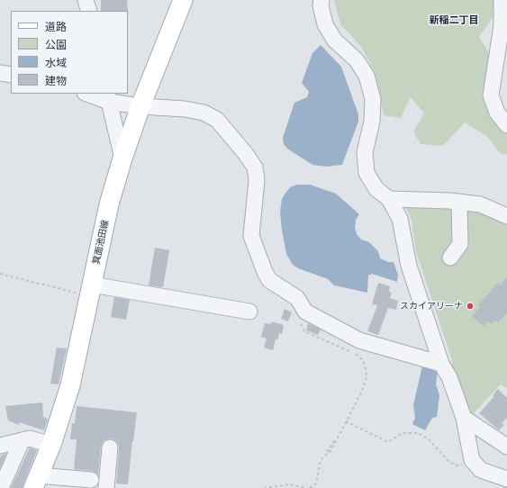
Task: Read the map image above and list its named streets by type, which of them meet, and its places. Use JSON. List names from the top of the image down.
{
  "streets": {
    "main road": ["箕面池田線"]
  },
  "districts": ["新稲二丁目"],
  "places": ["スカイアリーナ"],
  "legend": [
    "道路",
    "公園",
    "水域",
    "建物"
  ]
}
